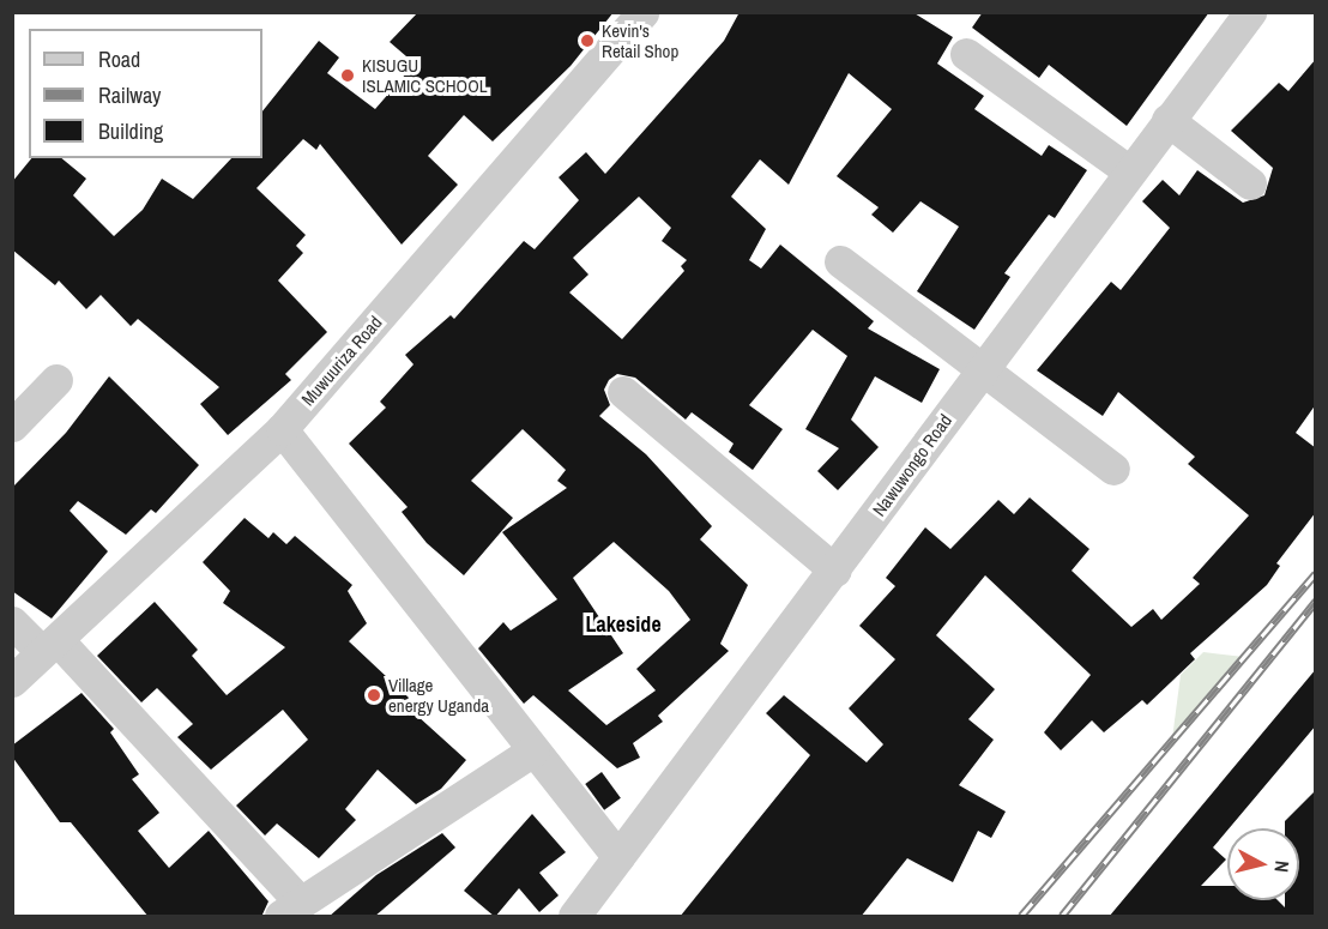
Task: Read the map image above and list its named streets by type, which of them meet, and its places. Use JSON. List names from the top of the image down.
{
  "streets": {
    "street": ["Muwuuriza Road", "Nawuwongo Road"]
  },
  "districts": ["Lakeside"],
  "places": ["Kevin's Retail Shop", "KISUGU ISLAMIC SCHOOL", "Village energy Uganda"],
  "legend": ["Road", "Railway", "Building"],
  "north": "right"
}
